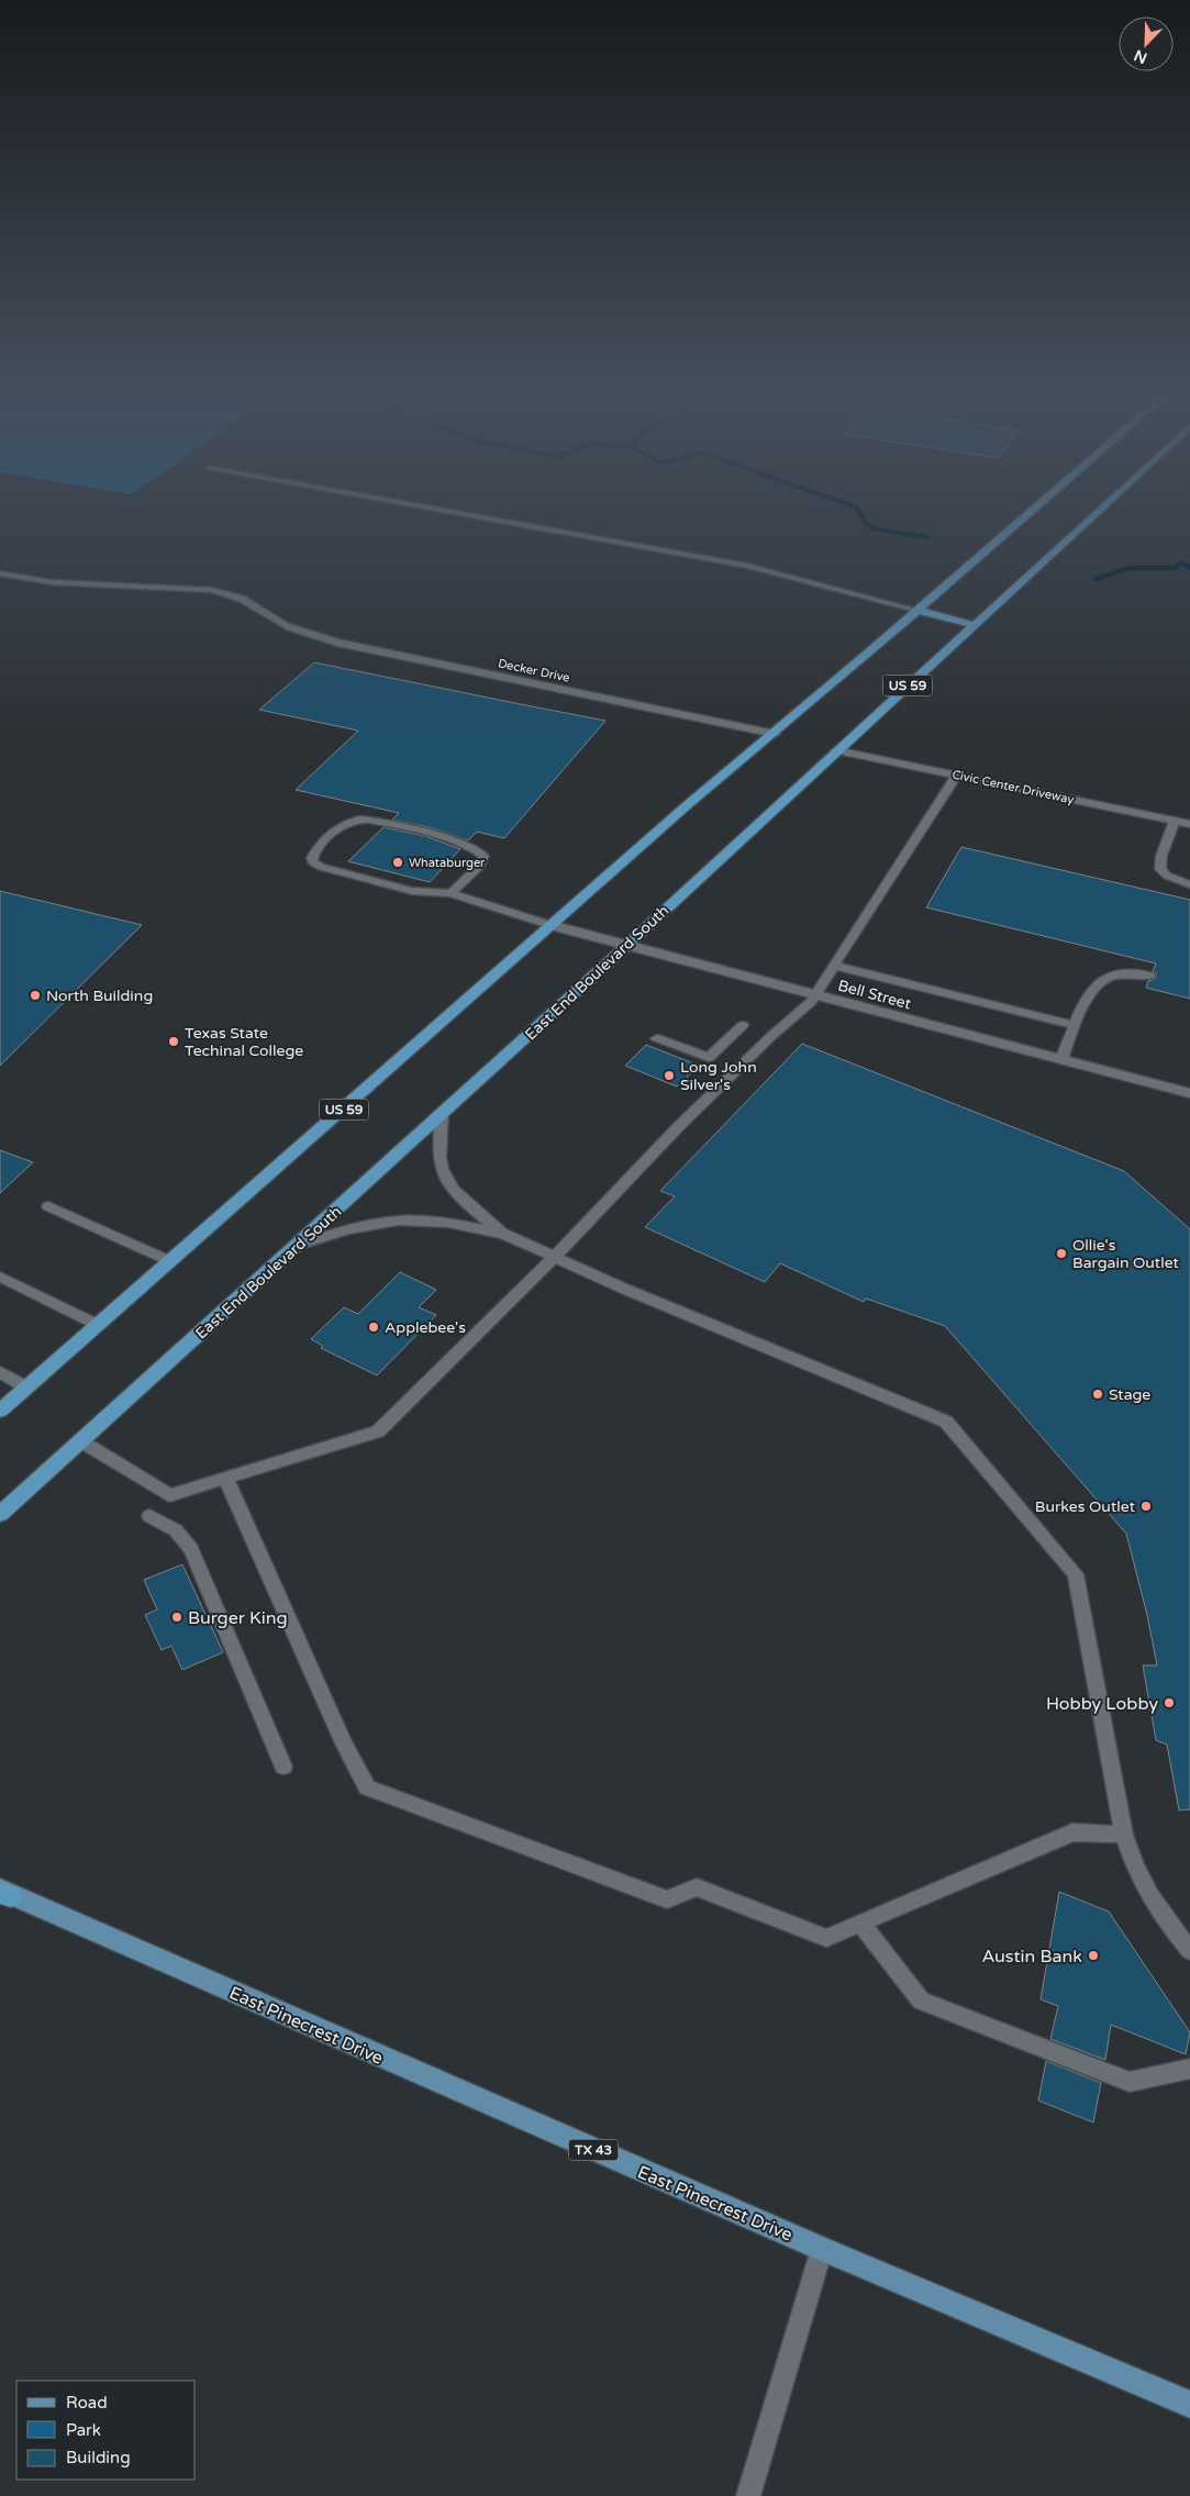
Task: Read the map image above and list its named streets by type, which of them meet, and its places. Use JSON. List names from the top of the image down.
{
  "streets": {
    "highway": ["US 59", "East End Boulevard South"],
    "main road": ["East Pinecrest Drive", "TX 43"],
    "street": ["Decker Drive", "Civic Center Driveway", "Bell Street"]
  },
  "crossings": [
    ["Decker Drive", "US 59"],
    ["US 59", "Bell Street"],
    ["Civic Center Driveway", "East End Boulevard South"],
    ["East End Boulevard South", "Bell Street"]
  ],
  "places": [
    "Whataburger",
    "North Building",
    "Texas State Techinal College",
    "Long John Silver's",
    "Ollie's Bargain Outlet",
    "Applebee's",
    "Stage",
    "Burkes Outlet",
    "Burger King",
    "Hobby Lobby",
    "Austin Bank"
  ],
  "legend": ["Road", "Park", "Building"],
  "north": "bottom left"
}
